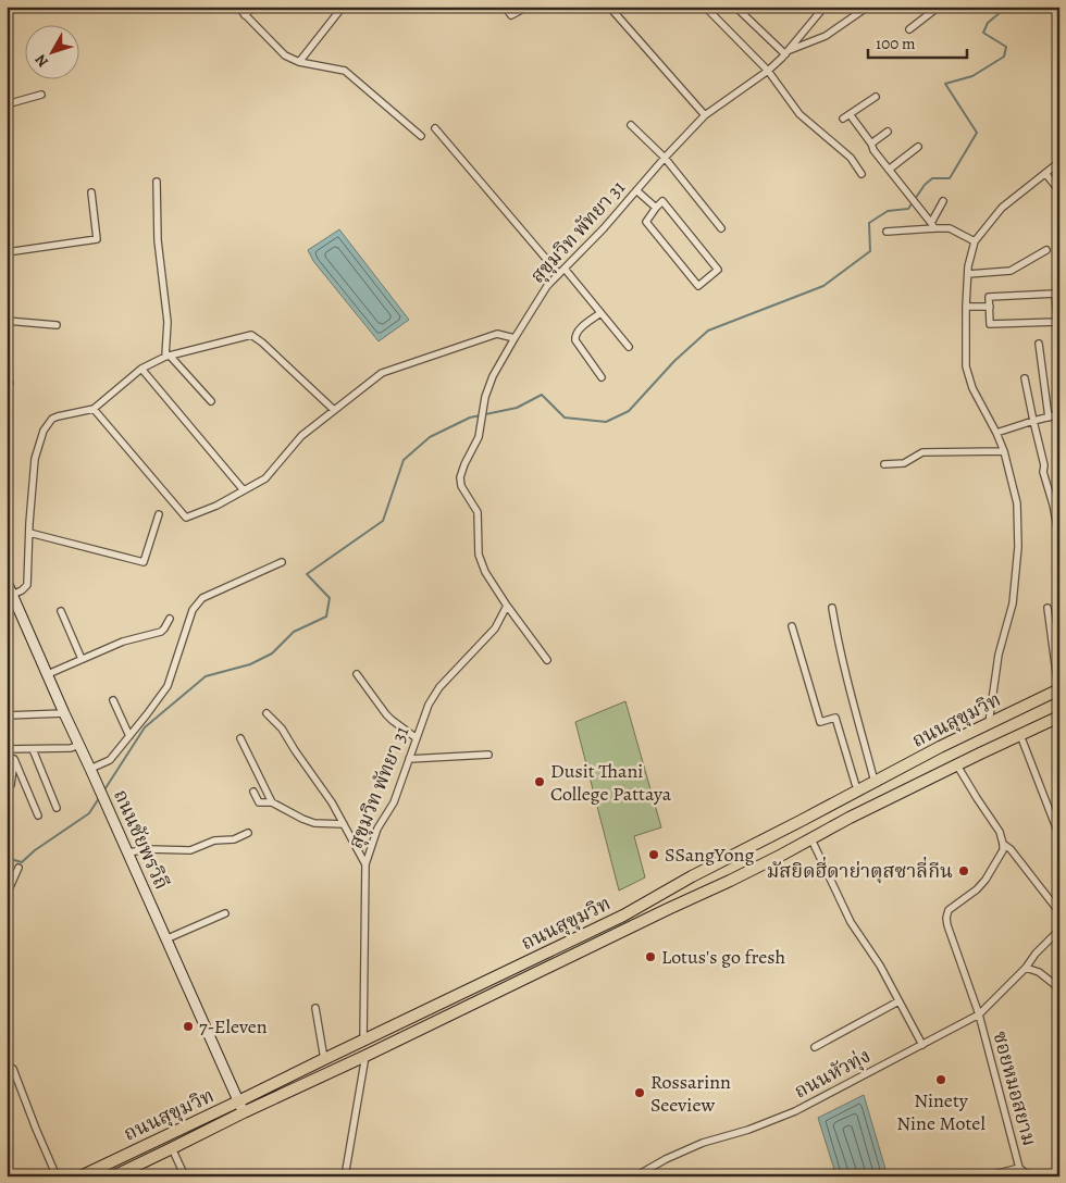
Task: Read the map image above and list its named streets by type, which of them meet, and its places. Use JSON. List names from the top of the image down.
{
  "streets": {
    "highway": ["ถนนสุขุมวิท"],
    "main road": ["ถนนชัยพรวิถี"],
    "street": ["สุขุมวิท พัทยา 31", "ถนนหัวทุ่ง", "ซอยหมอสยาม"]
  },
  "crossings": [
    ["สุขุมวิท พัทยา 31", "ถนนสุขุมวิท"],
    ["ถนนสุขุมวิท", "ถนนชัยพรวิถี"],
    ["ถนนหัวทุ่ง", "ซอยหมอสยาม"]
  ],
  "places": [
    "Dusit Thani College Pattaya",
    "SSangYong",
    "มัสยิดฮี่ดาย่าตุสซาลี่กีน",
    "Lotus's go fresh",
    "7-Eleven",
    "Ninety Nine Motel",
    "Rossarinn Seeview"
  ],
  "scale_bar": "100 m",
  "north": "bottom left"
}
